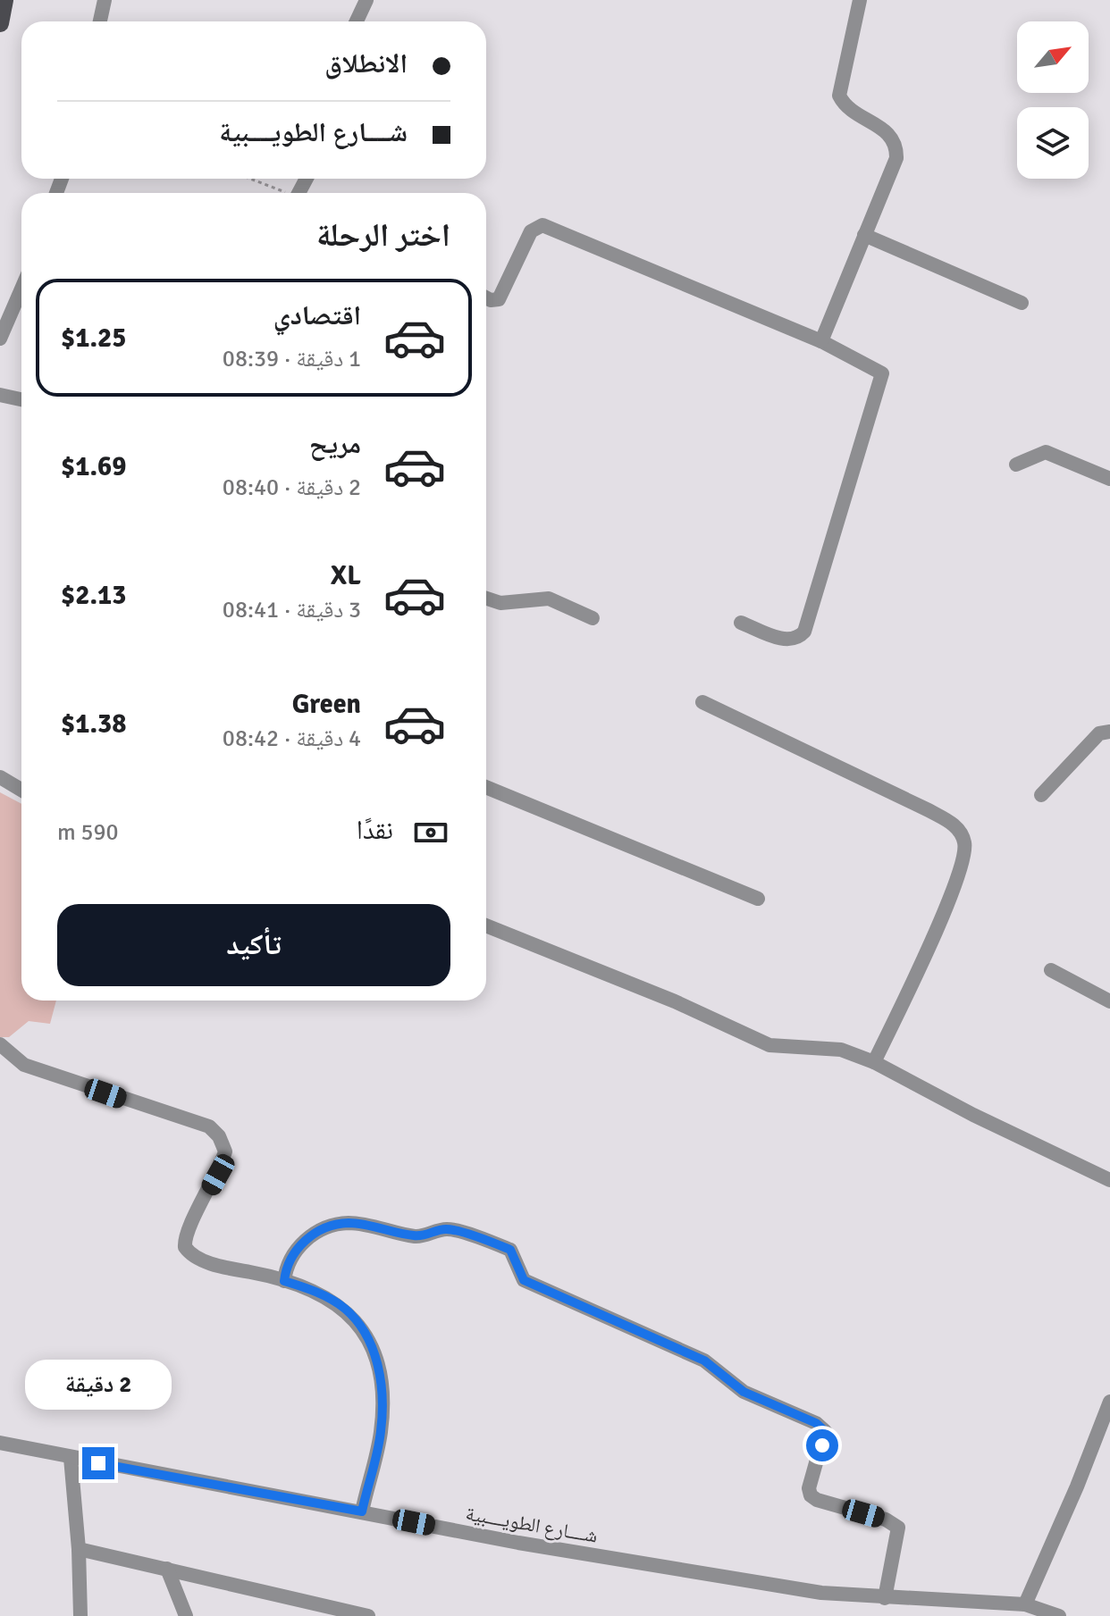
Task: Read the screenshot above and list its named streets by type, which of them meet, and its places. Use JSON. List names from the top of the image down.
{
  "streets": {
    "street": ["شــــارع الطويــــبية"]
  },
  "north": "top right",
  "page": {
    "banner": ["الانطلاق", "شــــارع الطويــــبية"],
    "heading": "اختر الرحلة",
    "list": [
      {
        "name": "اقتصادي",
        "note": "1 دقيقة · 08:39",
        "value": "$1.25"
      },
      {
        "name": "مريح",
        "note": "2 دقيقة · 08:40",
        "value": "$1.69"
      },
      {
        "name": "XL",
        "note": "3 دقيقة · 08:41",
        "value": "$2.13"
      },
      {
        "name": "Green",
        "note": "4 دقيقة · 08:42",
        "value": "$1.38"
      }
    ],
    "pay": ["نقدًا", "590 m"],
    "buttons": "تأكيد",
    "bubble": "2 دقيقة"
  }
}
